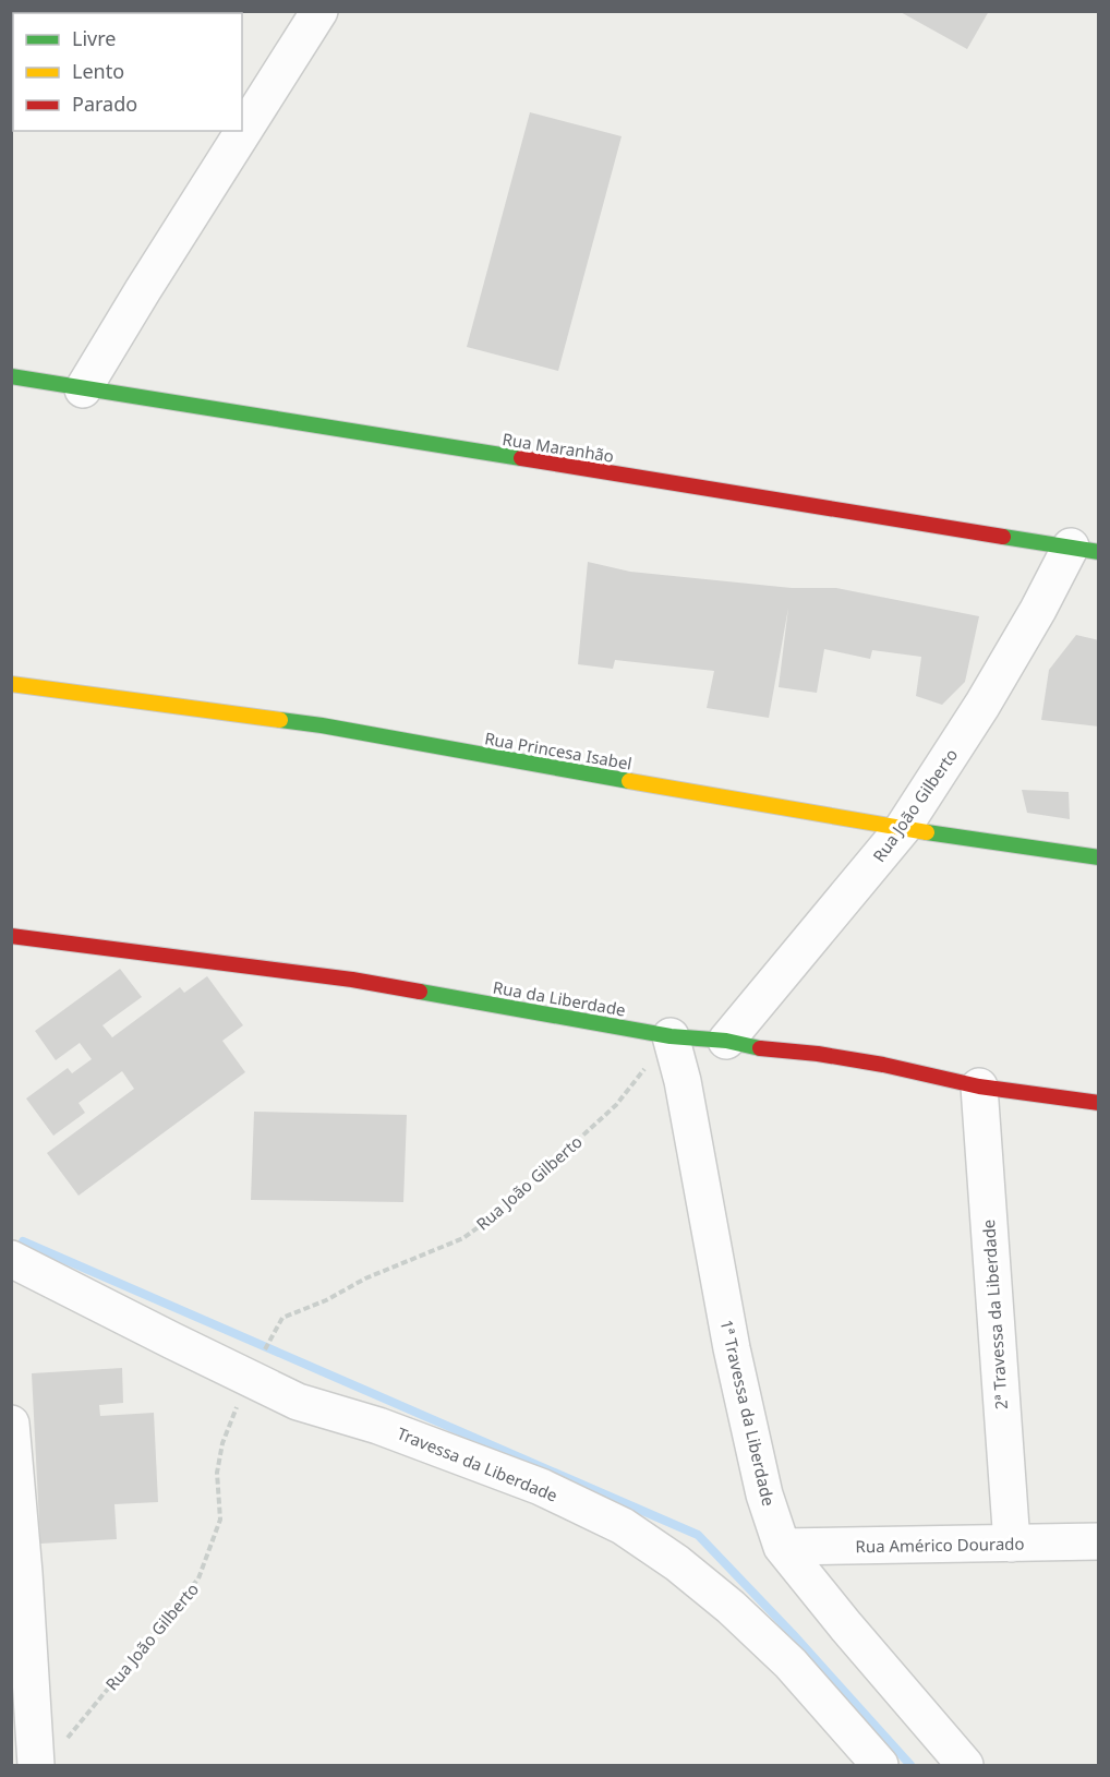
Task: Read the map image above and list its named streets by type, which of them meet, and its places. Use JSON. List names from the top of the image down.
{
  "streets": {
    "main road": ["Rua Maranhão", "Rua Princesa Isabel", "Rua da Liberdade"],
    "street": [
      "Rua João Gilberto",
      "2ª Travessa da Liberdade",
      "1ª Travessa da Liberdade",
      "Travessa da Liberdade",
      "Rua Américo Dourado"
    ]
  },
  "crossings": [
    ["Rua Maranhão", "Rua João Gilberto"],
    ["Rua Princesa Isabel", "Rua João Gilberto"],
    ["Rua João Gilberto", "Rua da Liberdade"],
    ["Rua João Gilberto", "1ª Travessa da Liberdade"],
    ["Rua João Gilberto", "Travessa da Liberdade"],
    ["Rua da Liberdade", "2ª Travessa da Liberdade"],
    ["Rua da Liberdade", "1ª Travessa da Liberdade"],
    ["2ª Travessa da Liberdade", "Rua Américo Dourado"],
    ["1ª Travessa da Liberdade", "Rua Américo Dourado"]
  ],
  "legend": ["Livre", "Lento", "Parado"]
}
